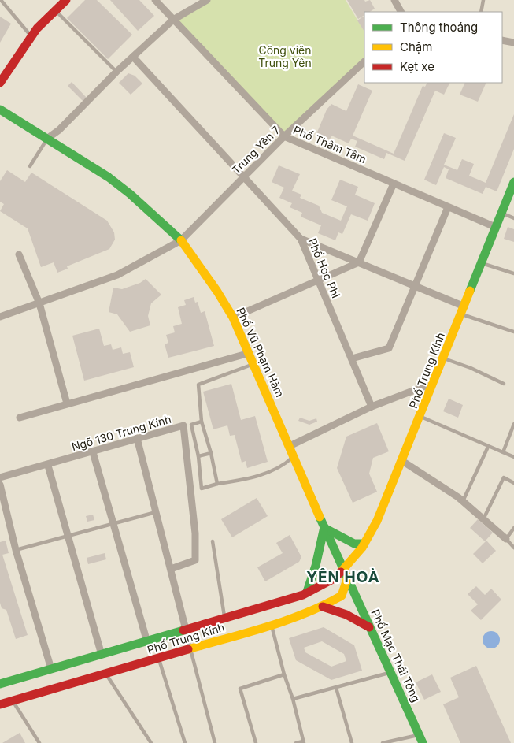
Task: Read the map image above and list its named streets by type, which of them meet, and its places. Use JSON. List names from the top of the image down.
{
  "streets": {
    "main road": ["Phố Vũ Phạm Hàm", "Phố Trung Kính", "Phố Mạc Thái Tông"],
    "street": [
      "Phố Thâm Tâm",
      "Trung Yên 7",
      "Phố Học Phi",
      "Ngõ 130 Trung Kính"
    ]
  },
  "crossings": [
    ["Phố Thâm Tâm", "Trung Yên 7"],
    ["Phố Thâm Tâm", "Phố Trung Kính"],
    ["Trung Yên 7", "Phố Học Phi"],
    ["Trung Yên 7", "Phố Vũ Phạm Hàm"],
    ["Phố Vũ Phạm Hàm", "Phố Trung Kính"],
    ["Phố Vũ Phạm Hàm", "Phố Mạc Thái Tông"],
    ["Phố Trung Kính", "Phố Mạc Thái Tông"]
  ],
  "districts": ["YÊN HOÀ"],
  "parks": ["Công viên Trung Yên"],
  "legend": ["Thông thoáng", "Chậm", "Kẹt xe"]
}
